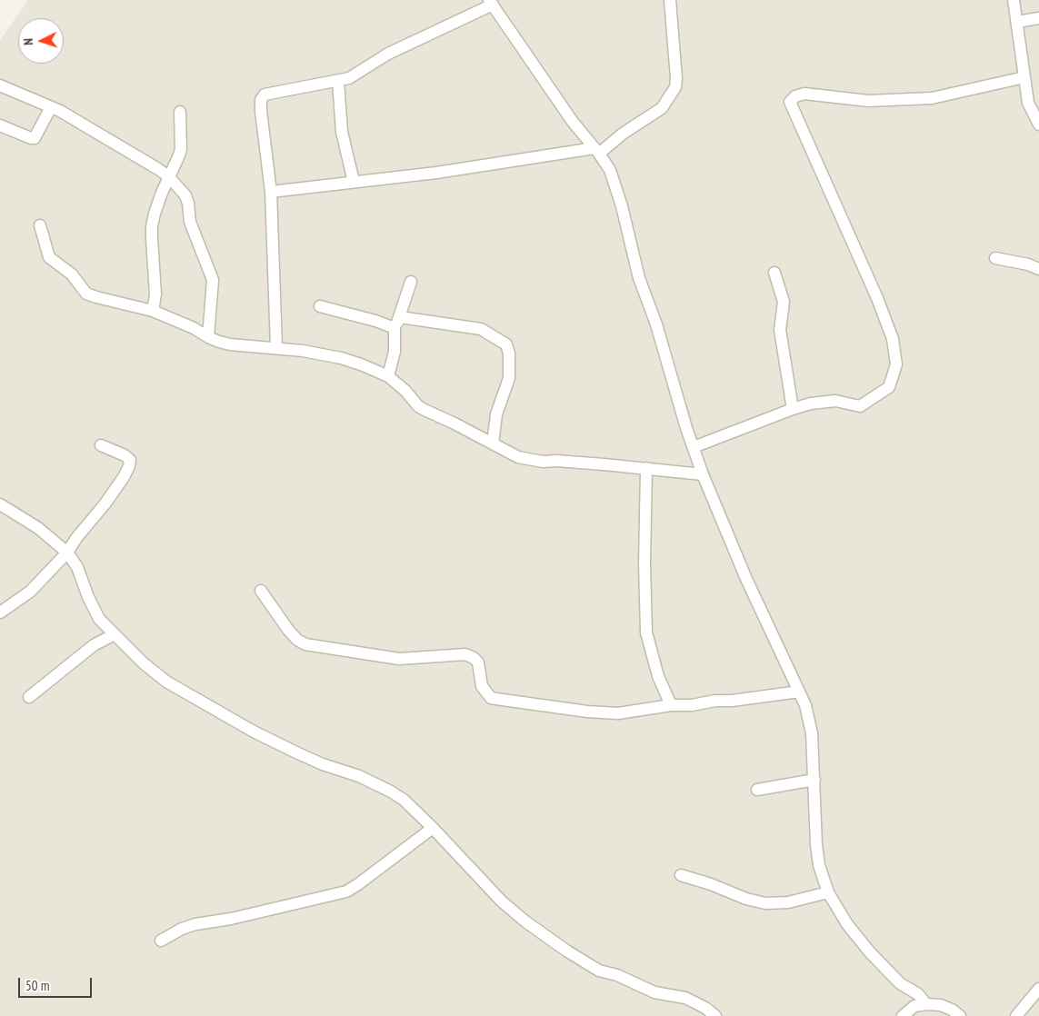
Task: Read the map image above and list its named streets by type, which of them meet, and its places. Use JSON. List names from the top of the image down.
{
  "scale_bar": "50 m",
  "north": "left"
}
